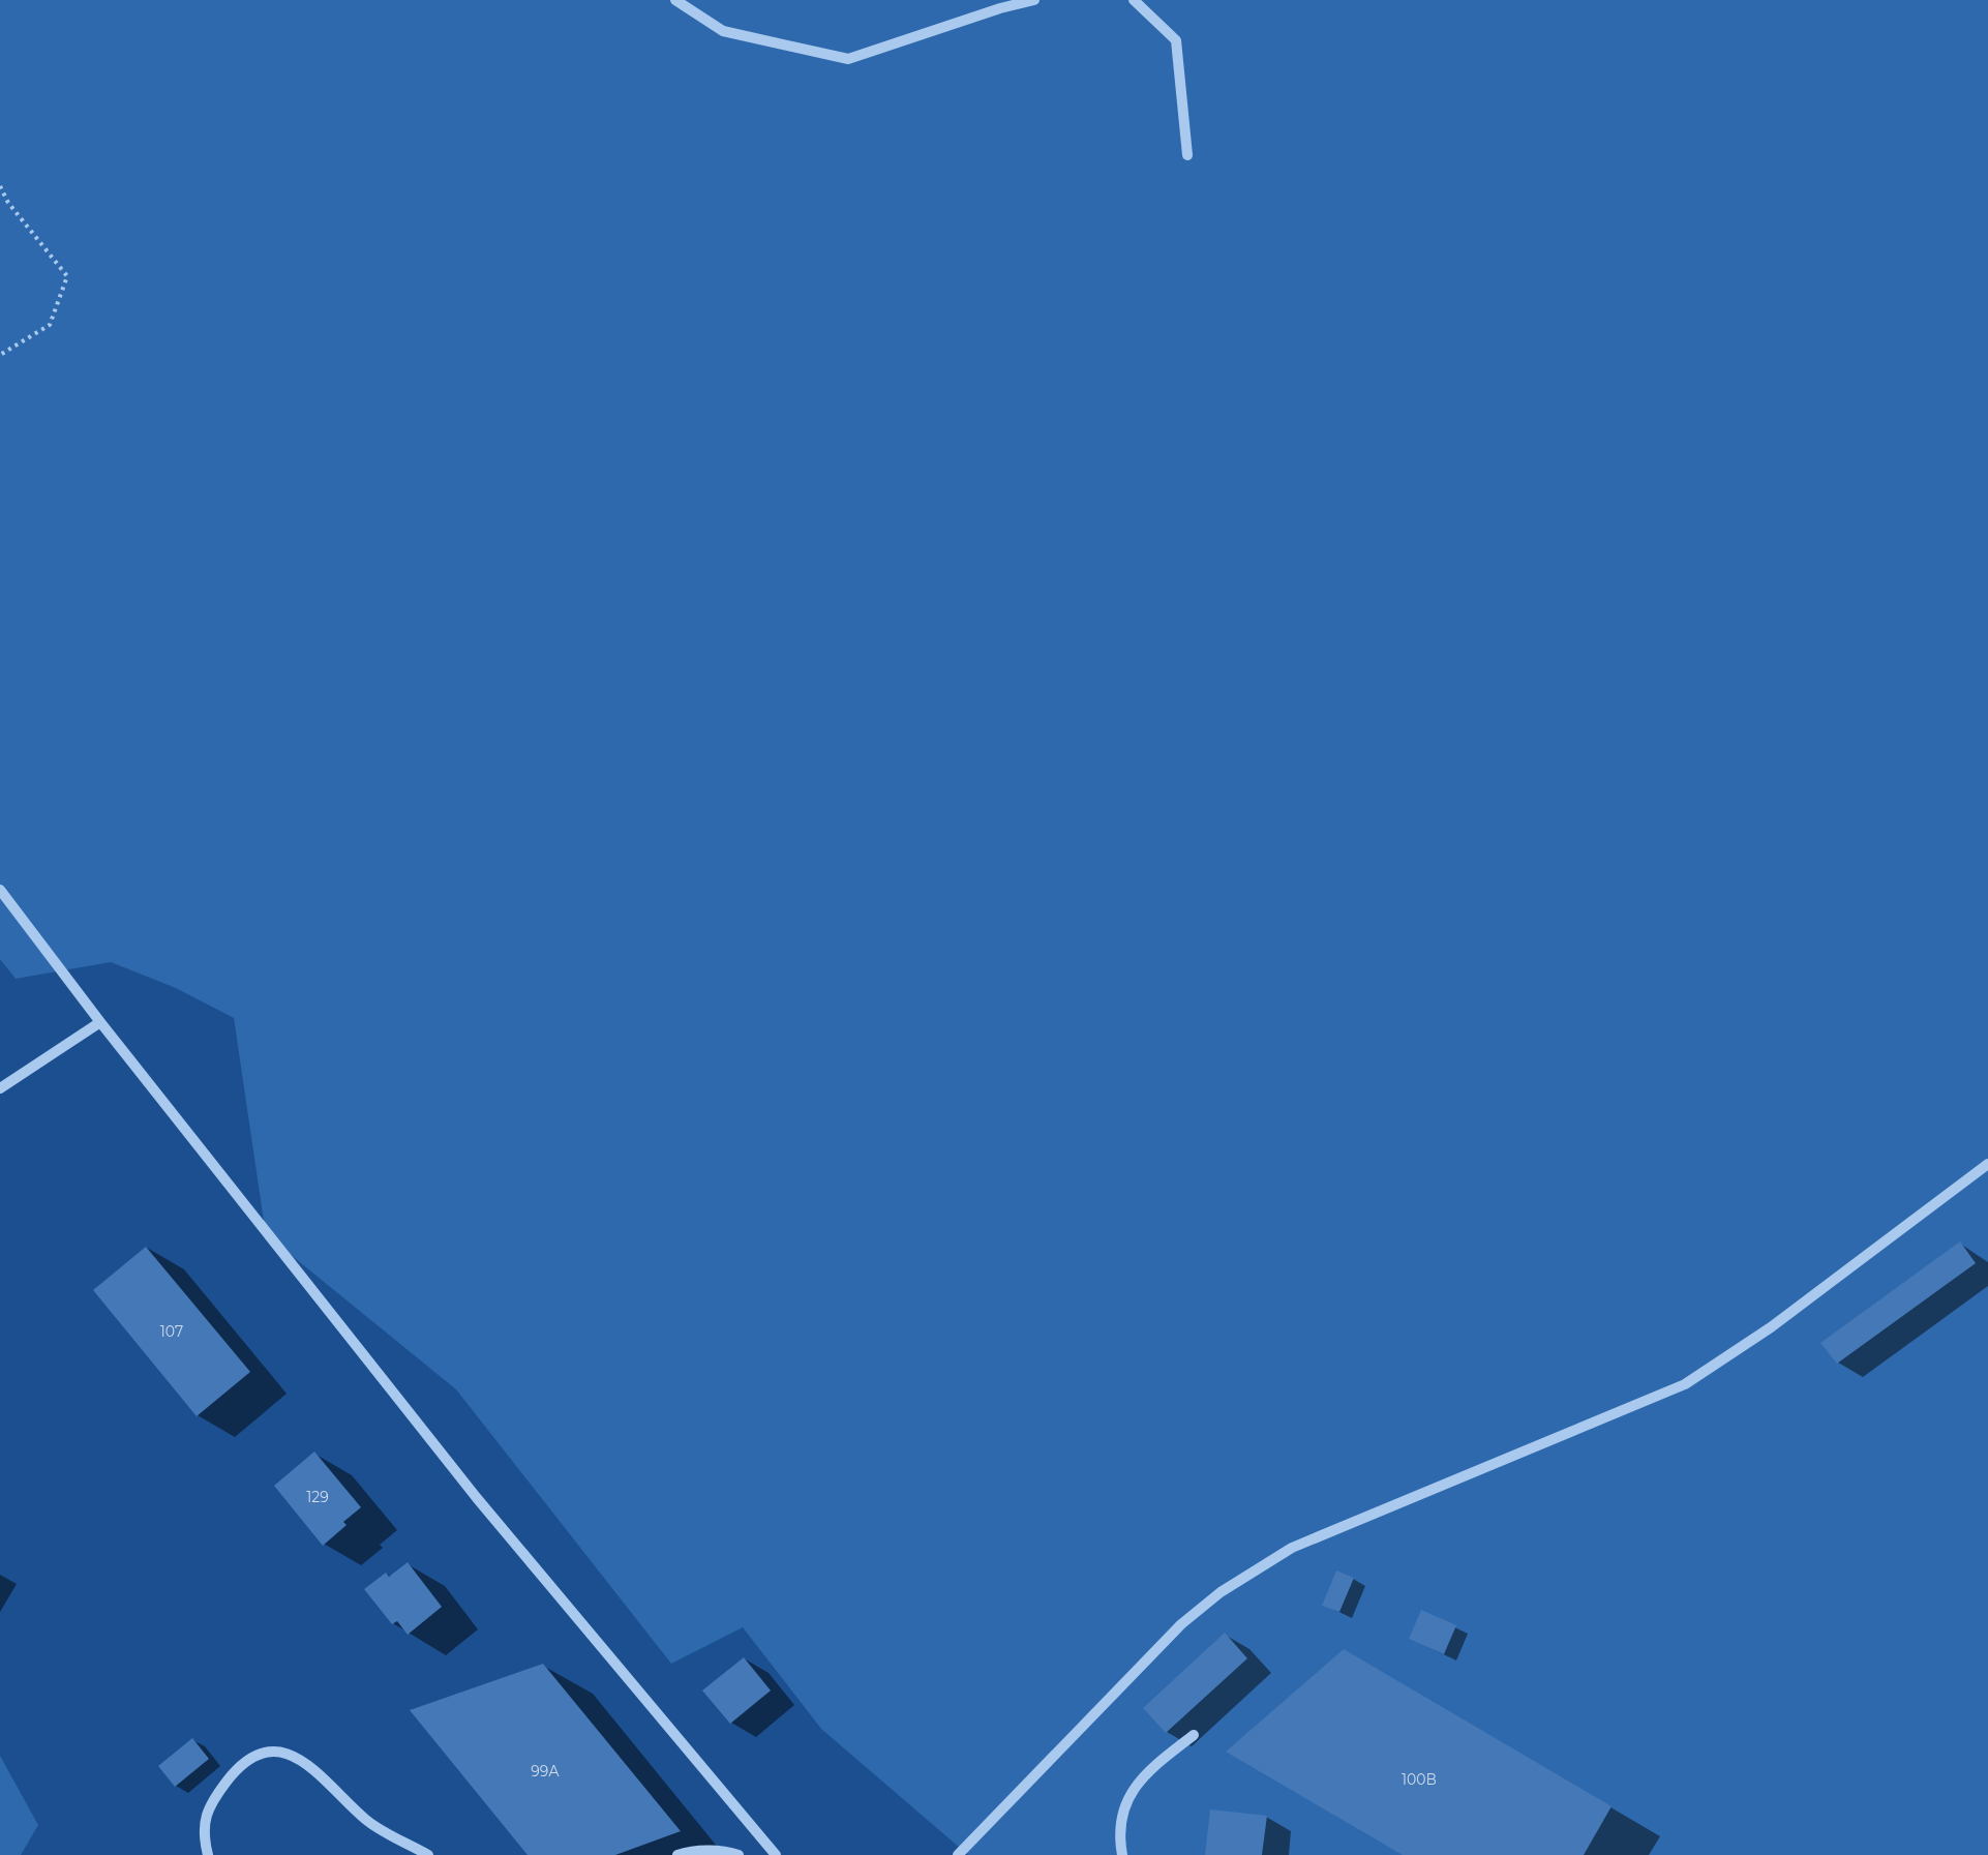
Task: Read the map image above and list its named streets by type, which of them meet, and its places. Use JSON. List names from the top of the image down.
{
  "house_numbers": [
    "107",
    "129",
    "99А",
    "100В"
  ]
}
